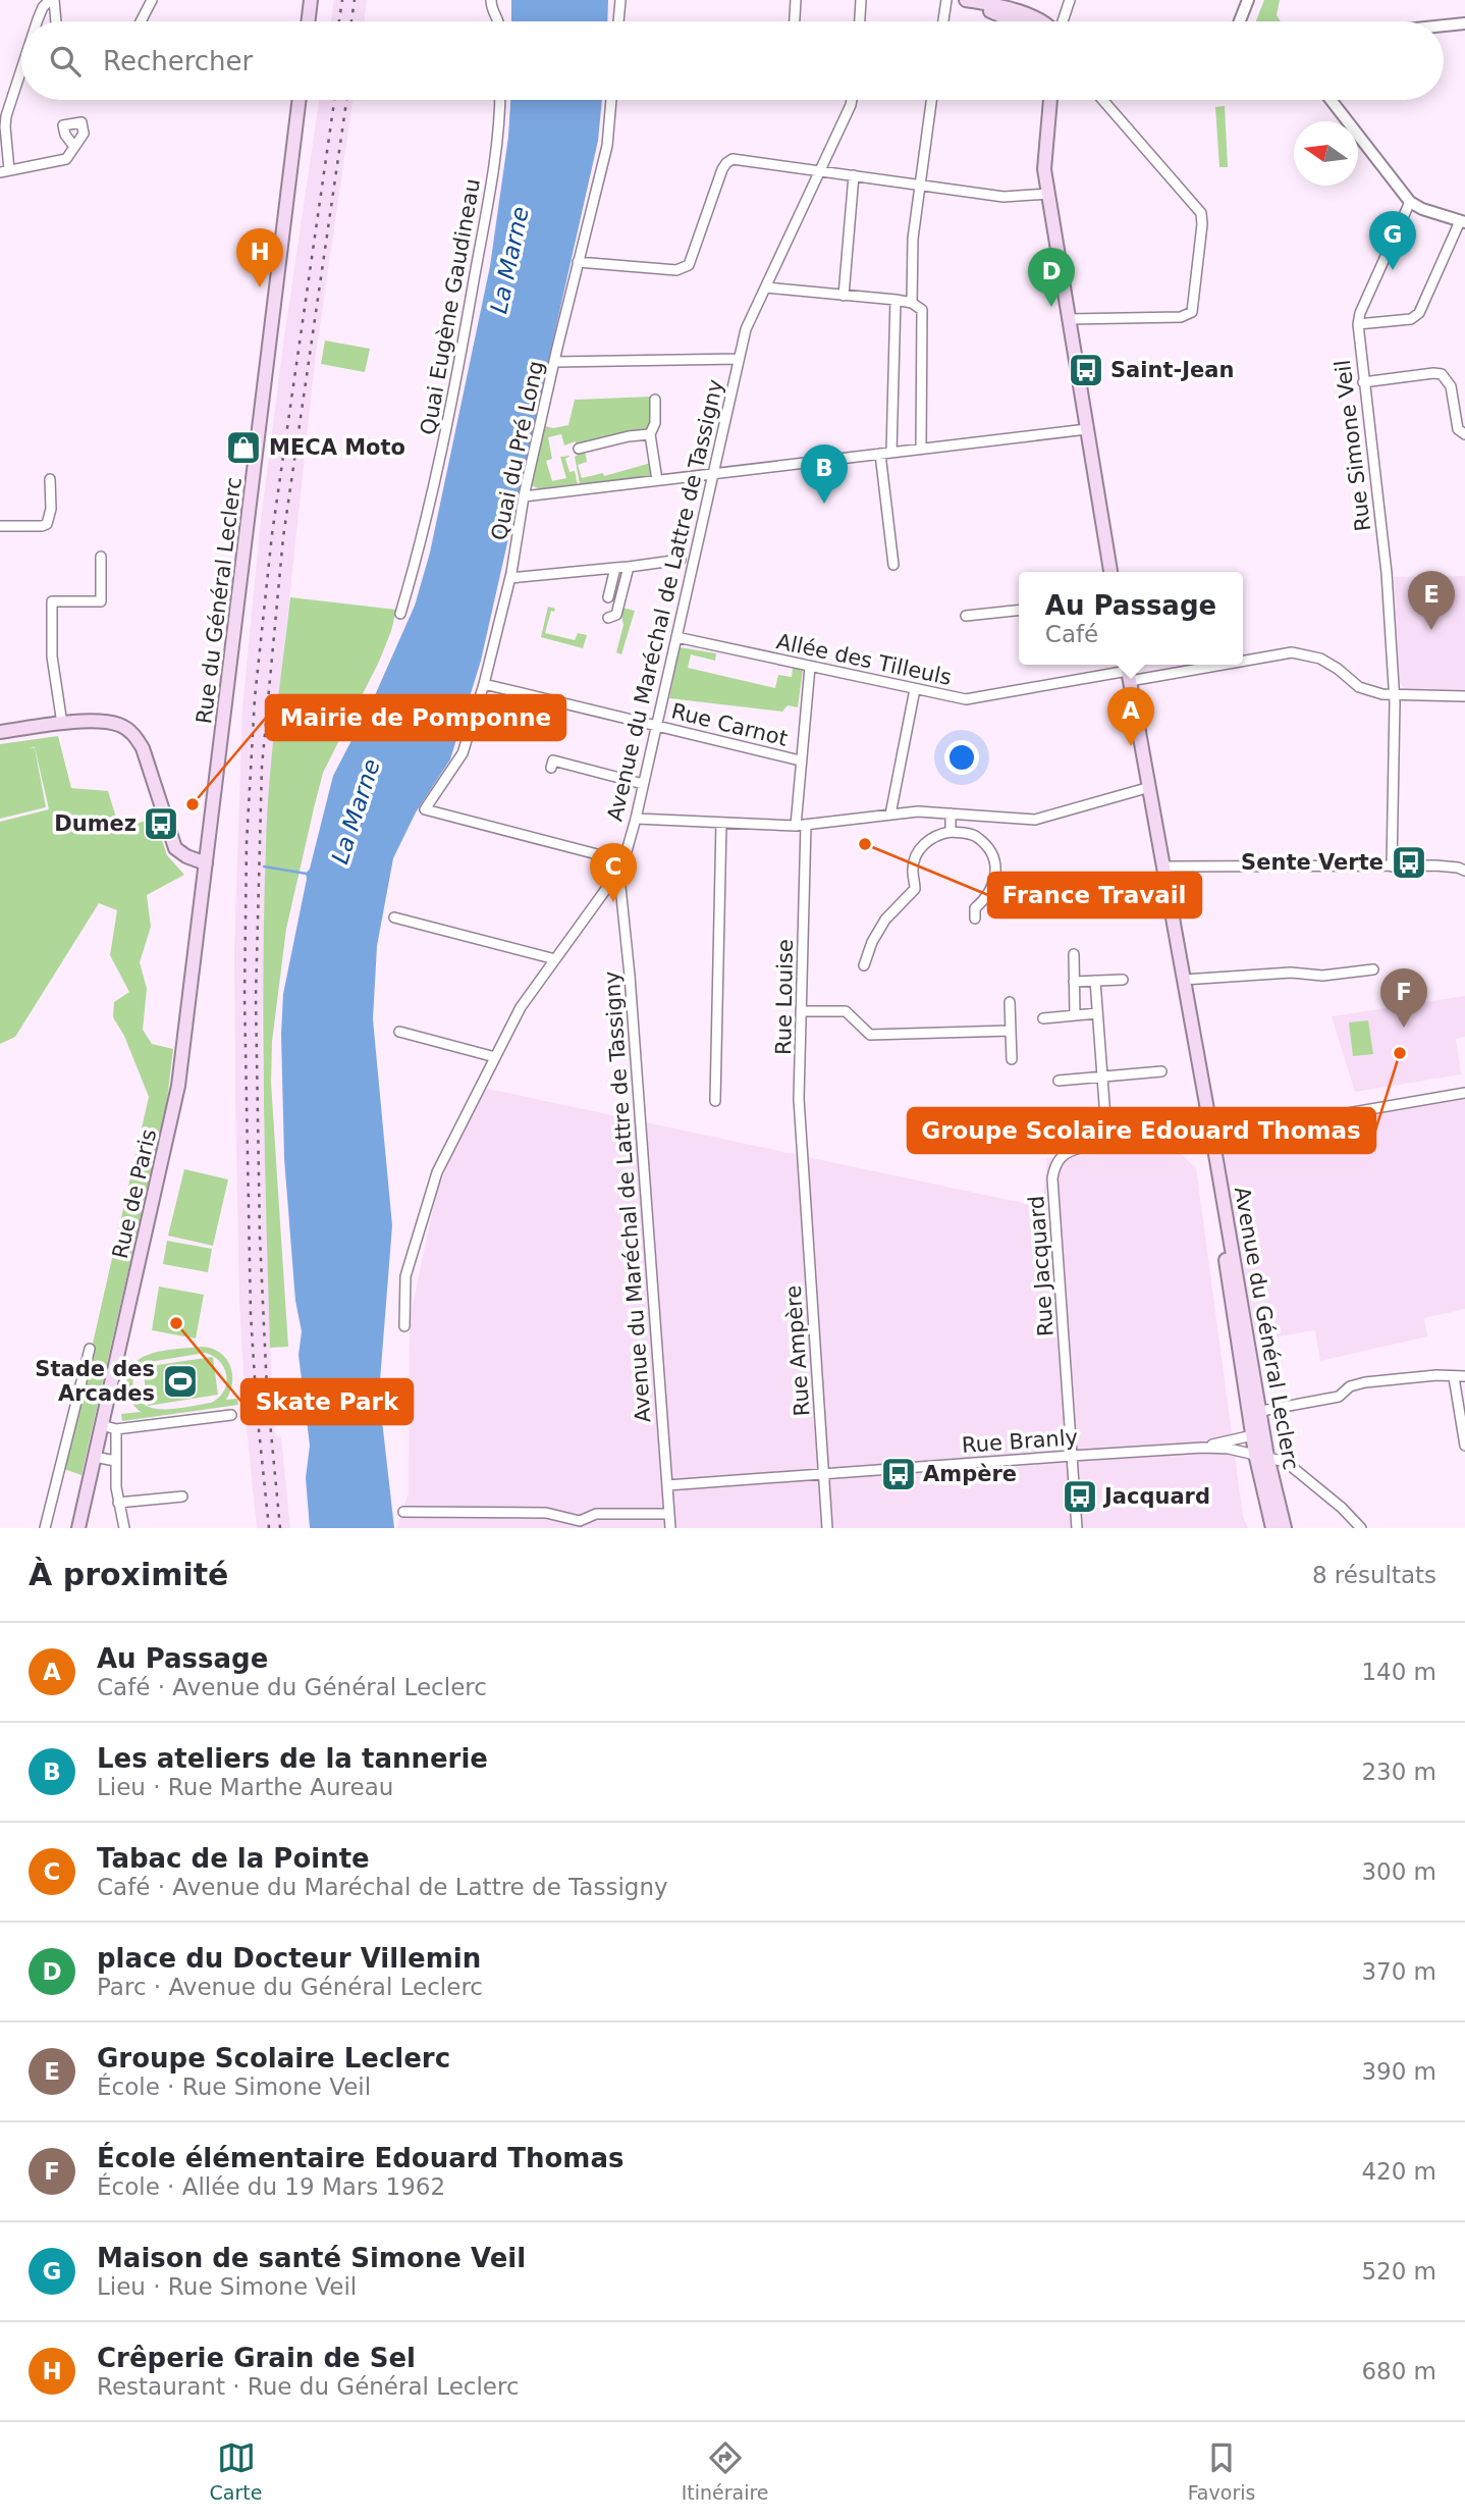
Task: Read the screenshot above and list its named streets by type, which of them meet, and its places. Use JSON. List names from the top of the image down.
{
  "streets": {
    "main road": ["Rue du Général Leclerc", "Rue de Paris", "Avenue du Général Leclerc"],
    "street": [
      "Quai Eugène Gaudineau",
      "Rue Simone Veil",
      "Quai du Pré Long",
      "Avenue du Maréchal de Lattre de Tassigny",
      "Allée des Tilleuls",
      "Rue Carnot",
      "Rue Louise",
      "Rue Jacquard",
      "Rue Ampère",
      "Rue Branly"
    ]
  },
  "crossings": [
    ["Rue Simone Veil", "Allée des Tilleuls"],
    ["Quai du Pré Long", "Avenue du Maréchal de Lattre de Tassigny"],
    ["Quai du Pré Long", "Rue Carnot"],
    ["Rue du Général Leclerc", "Rue de Paris"],
    ["Avenue du Maréchal de Lattre de Tassigny", "Allée des Tilleuls"],
    ["Avenue du Maréchal de Lattre de Tassigny", "Rue Carnot"],
    ["Avenue du Maréchal de Lattre de Tassigny", "Rue Branly"],
    ["Allée des Tilleuls", "Rue Louise"],
    ["Allée des Tilleuls", "Avenue du Général Leclerc"],
    ["Rue Carnot", "Rue Louise"],
    ["Rue Louise", "Rue Ampère"],
    ["Rue Jacquard", "Avenue du Général Leclerc"],
    ["Rue Jacquard", "Rue Branly"],
    ["Avenue du Général Leclerc", "Rue Branly"],
    ["Rue Ampère", "Rue Branly"]
  ],
  "water": ["La Marne"],
  "places": {
    "bus stop": [
      "Saint-Jean",
      "Dumez",
      "Sente Verte",
      "Ampère",
      "Jacquard"
    ],
    "shop": ["MECA Moto"],
    "other": [
      "Mairie de Pomponne",
      "France Travail",
      "Groupe Scolaire Edouard Thomas",
      "Skate Park"
    ],
    "sports": ["Stade des Arcades"]
  },
  "north": "left",
  "page": {
    "search": "Rechercher",
    "pins": [
      "G",
      "H",
      "D",
      "B",
      "E",
      "A",
      "C",
      "F"
    ],
    "popup": ["Au Passage", "Café"],
    "heading": ["À proximité", "8 résultats"],
    "list": [
      {
        "mark": "A",
        "name": "Au Passage",
        "note": "Café · Avenue du Général Leclerc",
        "value": "140 m"
      },
      {
        "mark": "B",
        "name": "Les ateliers de la tannerie",
        "note": "Lieu · Rue Marthe Aureau",
        "value": "230 m"
      },
      {
        "mark": "C",
        "name": "Tabac de la Pointe",
        "note": "Café · Avenue du Maréchal de Lattre de Tassigny",
        "value": "300 m"
      },
      {
        "mark": "D",
        "name": "place du Docteur Villemin",
        "note": "Parc · Avenue du Général Leclerc",
        "value": "370 m"
      },
      {
        "mark": "E",
        "name": "Groupe Scolaire Leclerc",
        "note": "École · Rue Simone Veil",
        "value": "390 m"
      },
      {
        "mark": "F",
        "name": "École élémentaire Edouard Thomas",
        "note": "École · Allée du 19 Mars 1962",
        "value": "420 m"
      },
      {
        "mark": "G",
        "name": "Maison de santé Simone Veil",
        "note": "Lieu · Rue Simone Veil",
        "value": "520 m"
      },
      {
        "mark": "H",
        "name": "Crêperie Grain de Sel",
        "note": "Restaurant · Rue du Général Leclerc",
        "value": "680 m"
      }
    ],
    "nav": ["Carte", "Itinéraire", "Favoris"]
  }
}
